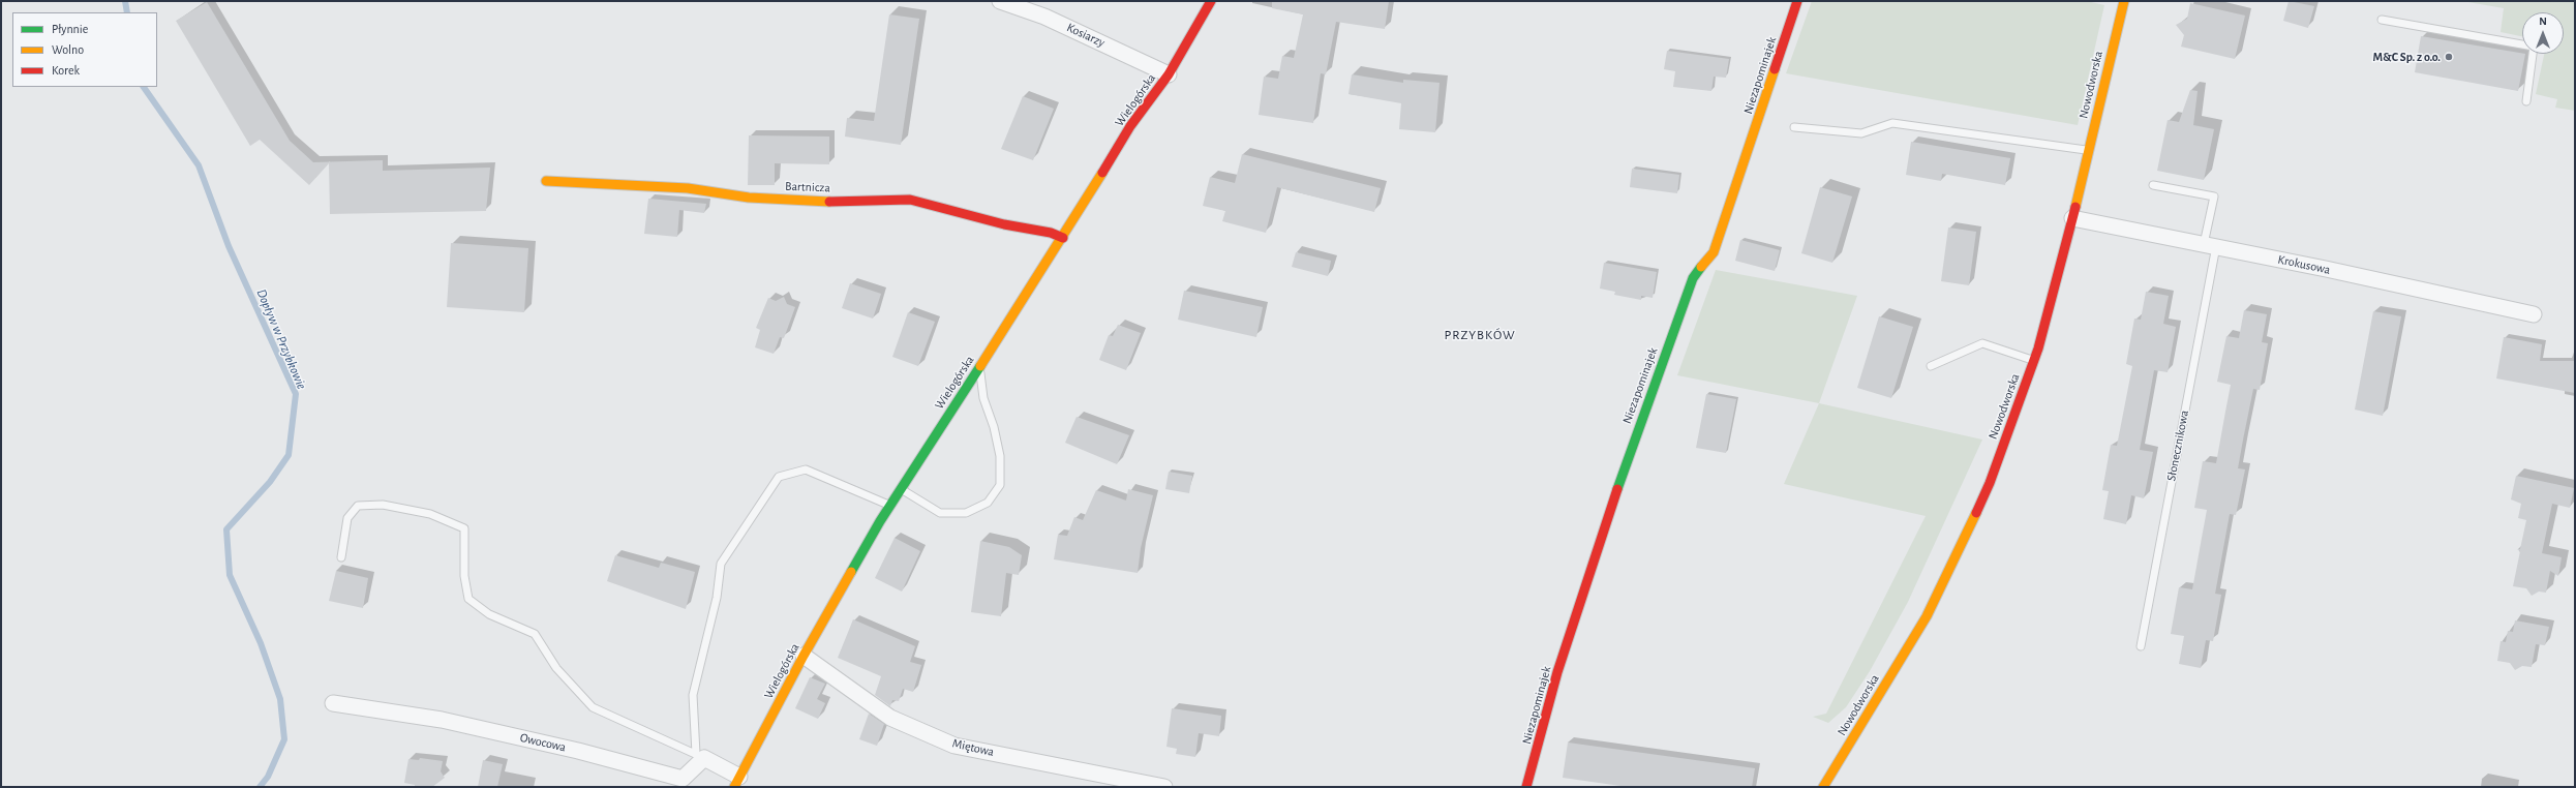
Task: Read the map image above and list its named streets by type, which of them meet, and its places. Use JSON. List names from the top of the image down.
{
  "streets": {
    "street": [
      "Kosiarzy",
      "Niezapominajek",
      "Nowodworska",
      "Wielogórska",
      "Bartnicza",
      "Krokusowa",
      "Owocowa",
      "Miętowa"
    ],
    "lane": ["Słonecznikowa"]
  },
  "crossings": [
    ["Kosiarzy", "Wielogórska"],
    ["Nowodworska", "Krokusowa"],
    ["Wielogórska", "Bartnicza"],
    ["Wielogórska", "Miętowa"],
    ["Krokusowa", "Słonecznikowa"]
  ],
  "districts": ["PRZYBKÓW"],
  "water": ["Dopływ w Przybkowie"],
  "places": ["M&C Sp. z o.o."],
  "legend": ["Płynnie", "Wolno", "Korek"],
  "north": "top"
}
